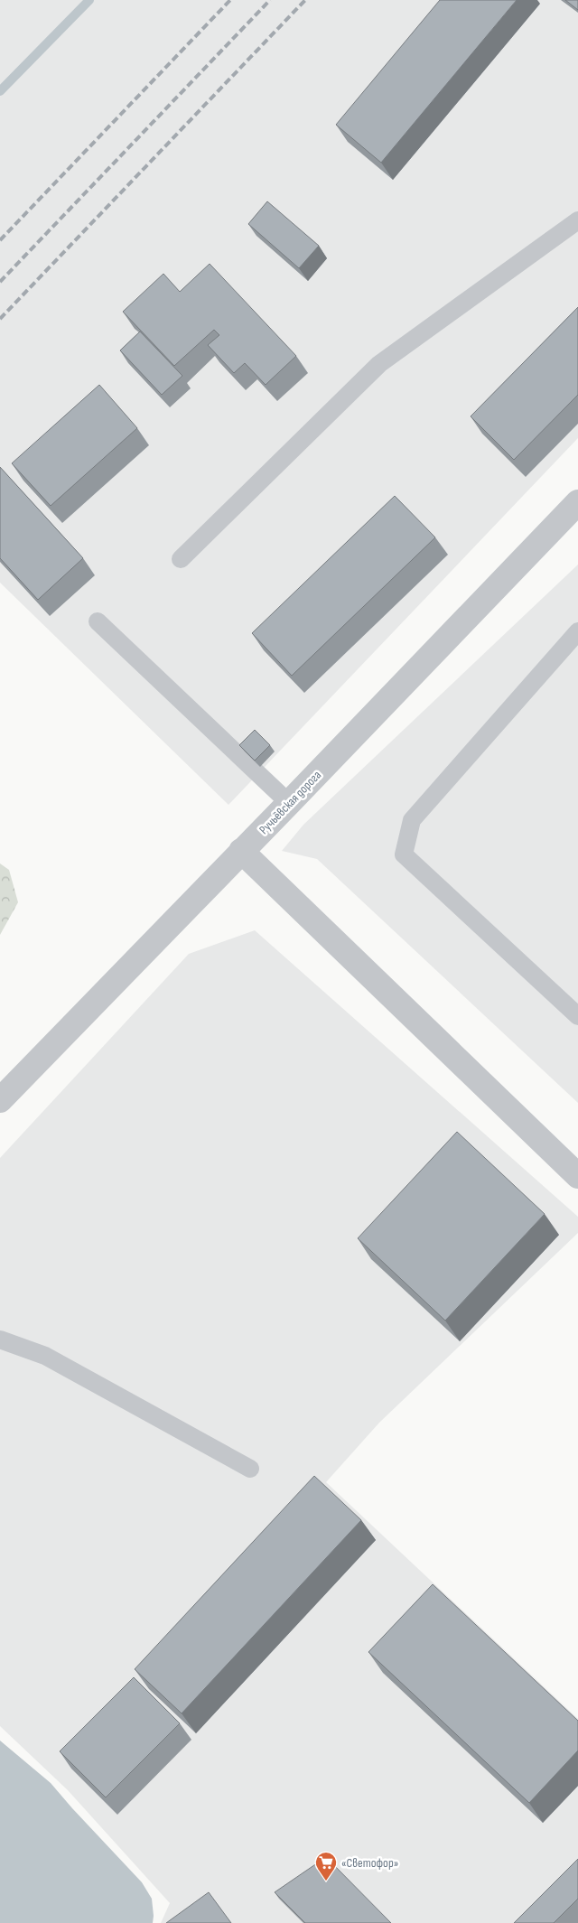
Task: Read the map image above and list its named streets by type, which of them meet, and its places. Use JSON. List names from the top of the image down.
{
  "streets": {
    "street": ["Ручьёвская дорога"]
  },
  "places": {
    "supermarket": ["«Светофор»"]
  }
}
